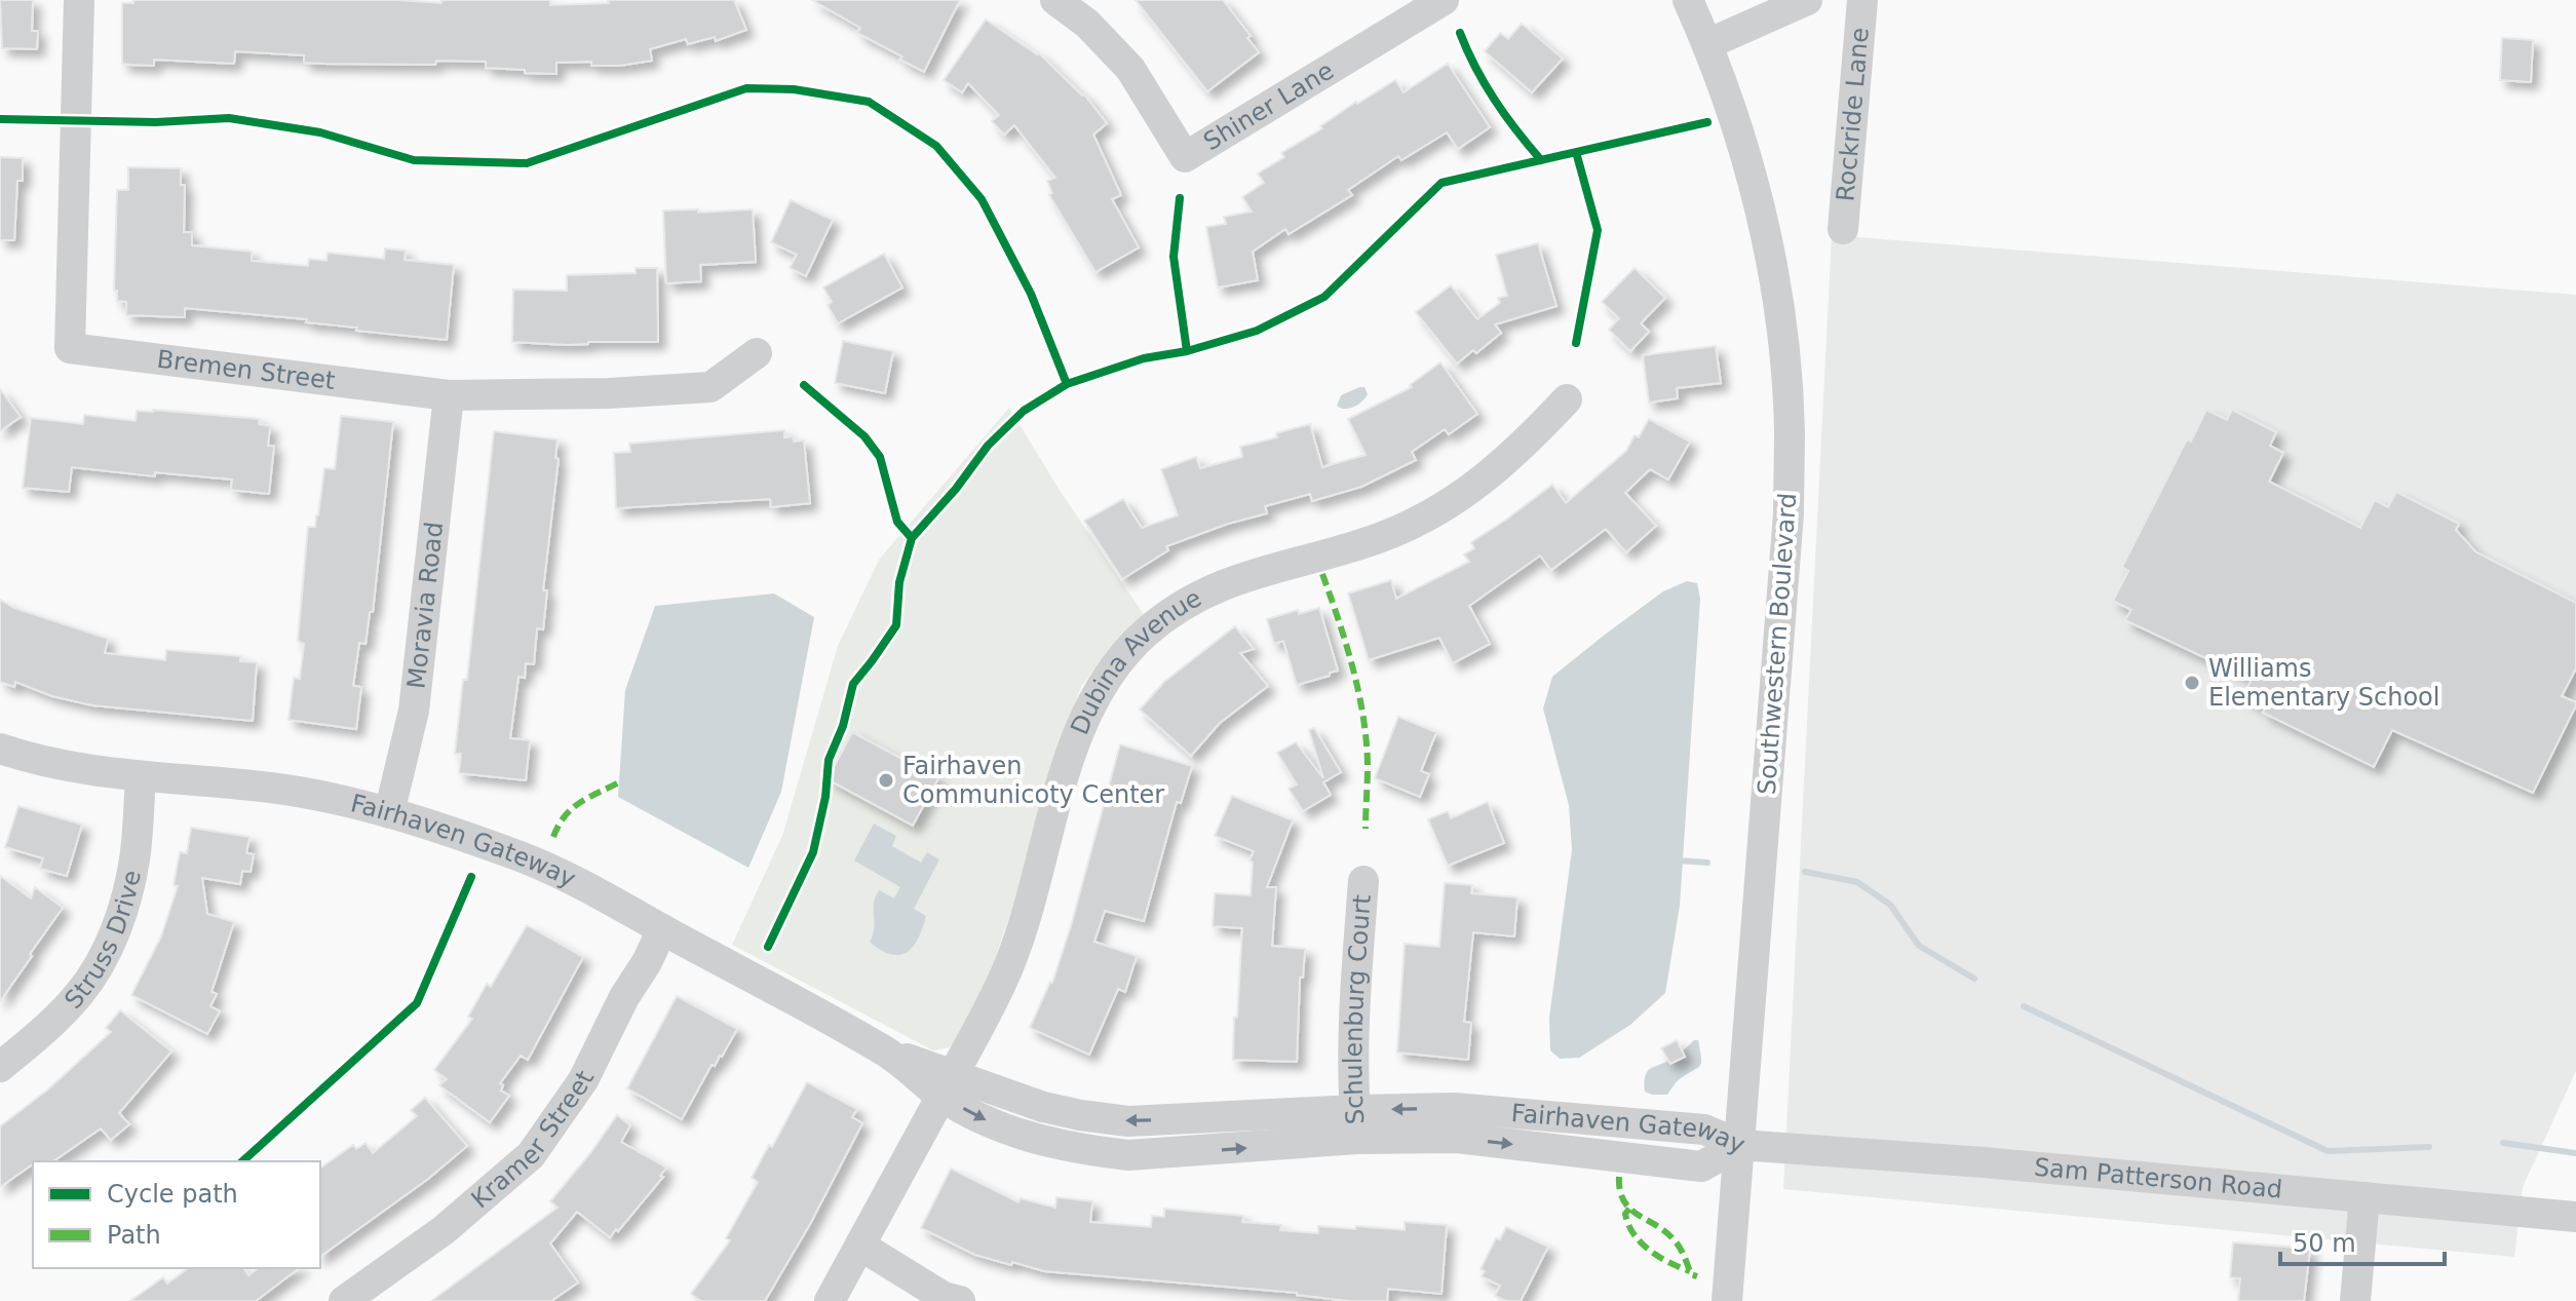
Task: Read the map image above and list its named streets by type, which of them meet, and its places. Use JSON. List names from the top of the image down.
{
  "streets": {
    "street": [
      "Shiner Lane",
      "Rockride Lane",
      "Bremen Street",
      "Moravia Road",
      "Southwestern Boulevard",
      "Dubina Avenue",
      "Fairhaven Gateway",
      "Struss Drive",
      "Schulenburg Court",
      "Kramer Street",
      "Sam Patterson Road"
    ]
  },
  "crossings": [
    ["Bremen Street", "Moravia Road"],
    ["Moravia Road", "Fairhaven Gateway"],
    ["Southwestern Boulevard", "Fairhaven Gateway"],
    ["Southwestern Boulevard", "Sam Patterson Road"],
    ["Dubina Avenue", "Fairhaven Gateway"],
    ["Fairhaven Gateway", "Struss Drive"],
    ["Fairhaven Gateway", "Schulenburg Court"],
    ["Fairhaven Gateway", "Kramer Street"],
    ["Fairhaven Gateway", "Sam Patterson Road"]
  ],
  "places": ["Williams Elementary School", "Fairhaven Communicoty Center"],
  "legend": ["Cycle path", "Path"],
  "scale_bar": "50 m"
}
